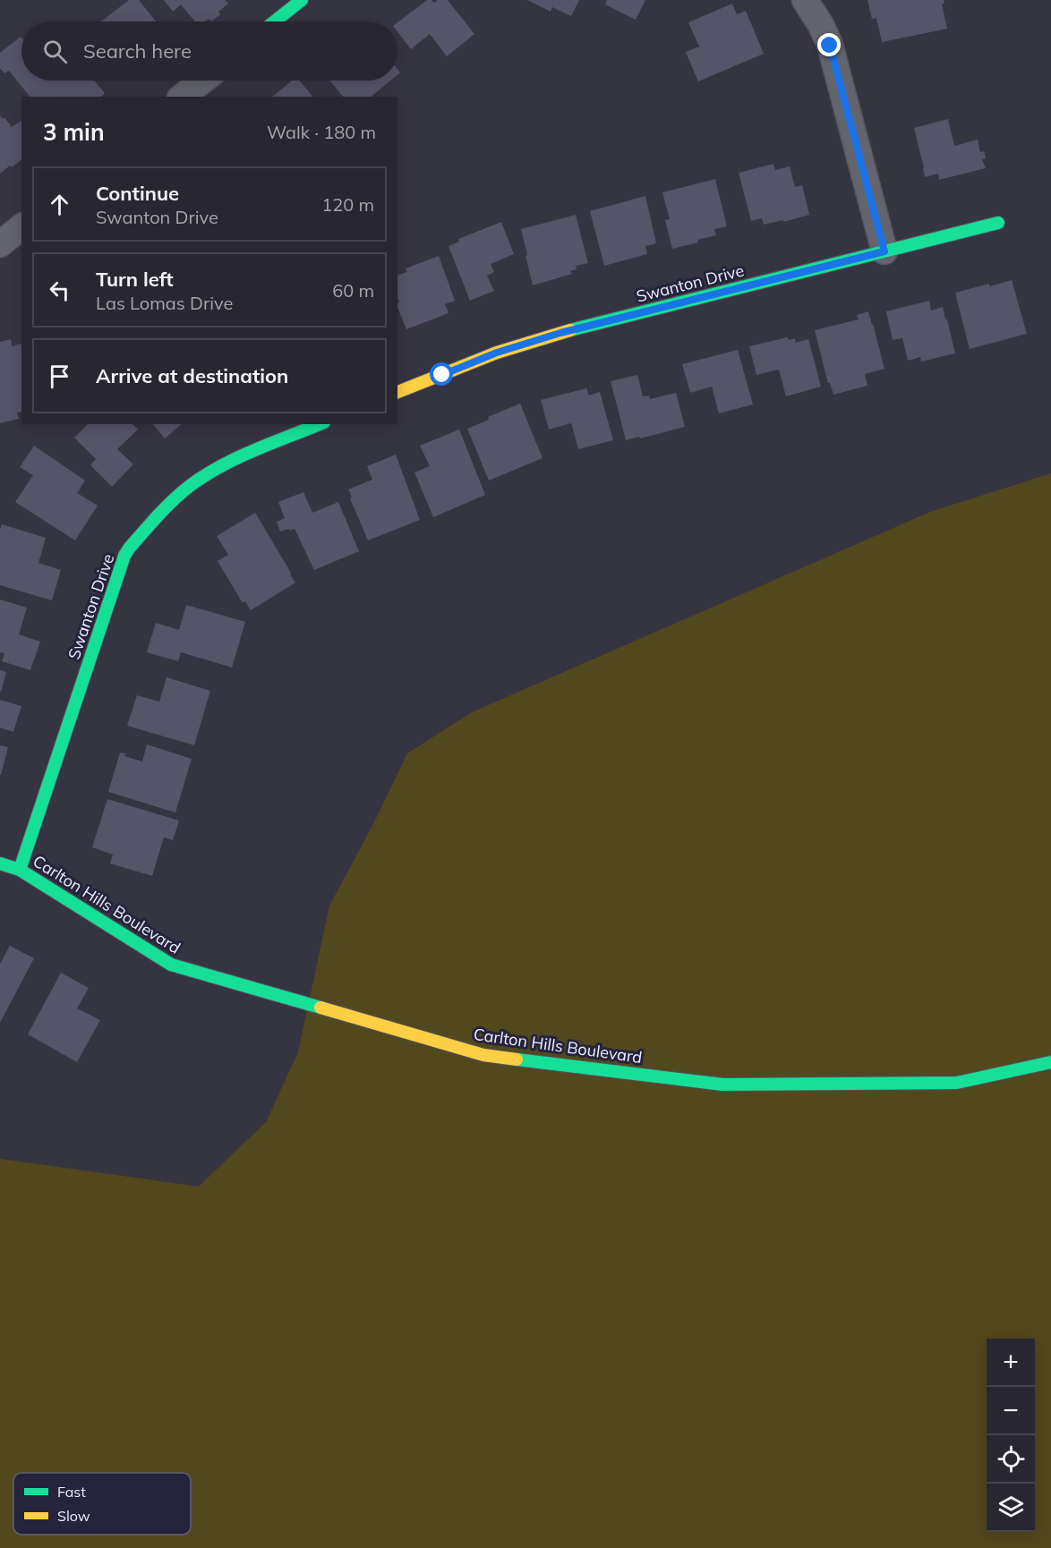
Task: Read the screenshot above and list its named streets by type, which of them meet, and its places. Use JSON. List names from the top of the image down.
{
  "streets": {
    "street": ["Swanton Drive", "Carlton Hills Boulevard"]
  },
  "crossings": [
    ["Swanton Drive", "Carlton Hills Boulevard"]
  ],
  "legend": ["Fast", "Slow"],
  "page": {
    "search": "Search here",
    "heading": ["3 min", "Walk · 180 m"],
    "list": [
      ["Continue", "Swanton Drive", "120 m"],
      ["Turn left", "Las Lomas Drive", "60 m"],
      "Arrive at destination"
    ],
    "map_buttons": ["+", "−"]
  }
}
